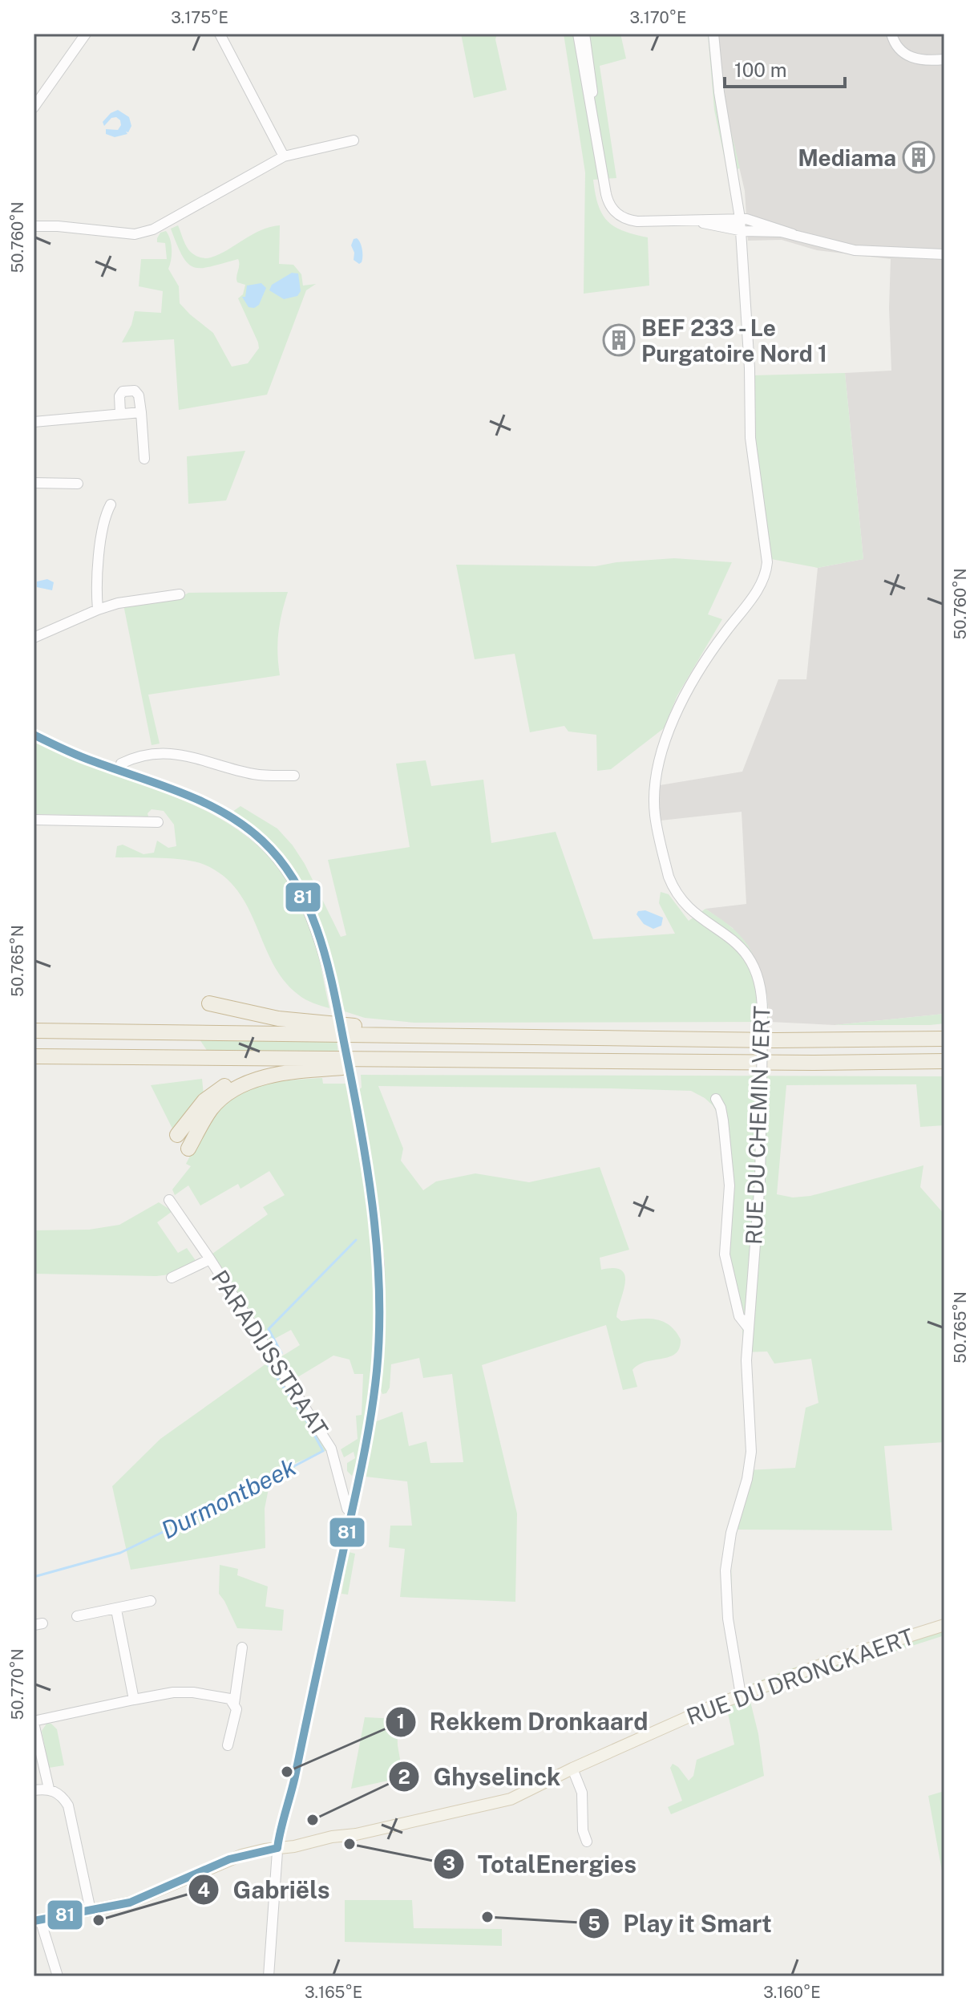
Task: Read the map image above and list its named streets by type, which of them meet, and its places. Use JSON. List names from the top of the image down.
{
  "streets": {
    "main road": ["RUE DU DRONCKAERT"],
    "street": ["RUE DU CHEMIN VERT", "PARADIJSSTRAAT"]
  },
  "crossings": [
    ["RUE DU CHEMIN VERT", "RUE DU DRONCKAERT"]
  ],
  "water": ["Durmontbeek"],
  "places": {
    "building": ["Mediama", "BEF 233 - Le Purgatoire Nord 1"],
    "other": [
      "Rekkem Dronkaard",
      "Ghyselinck",
      "TotalEnergies",
      "Play it Smart",
      "Gabriëls"
    ]
  },
  "lines": ["transit line 81"],
  "scale_bar": "100 m",
  "coordinates": [
    "3.175°E",
    "3.170°E",
    "50.760°N",
    "50.765°N",
    "50.770°N",
    "3.165°E",
    "3.160°E"
  ]
}
